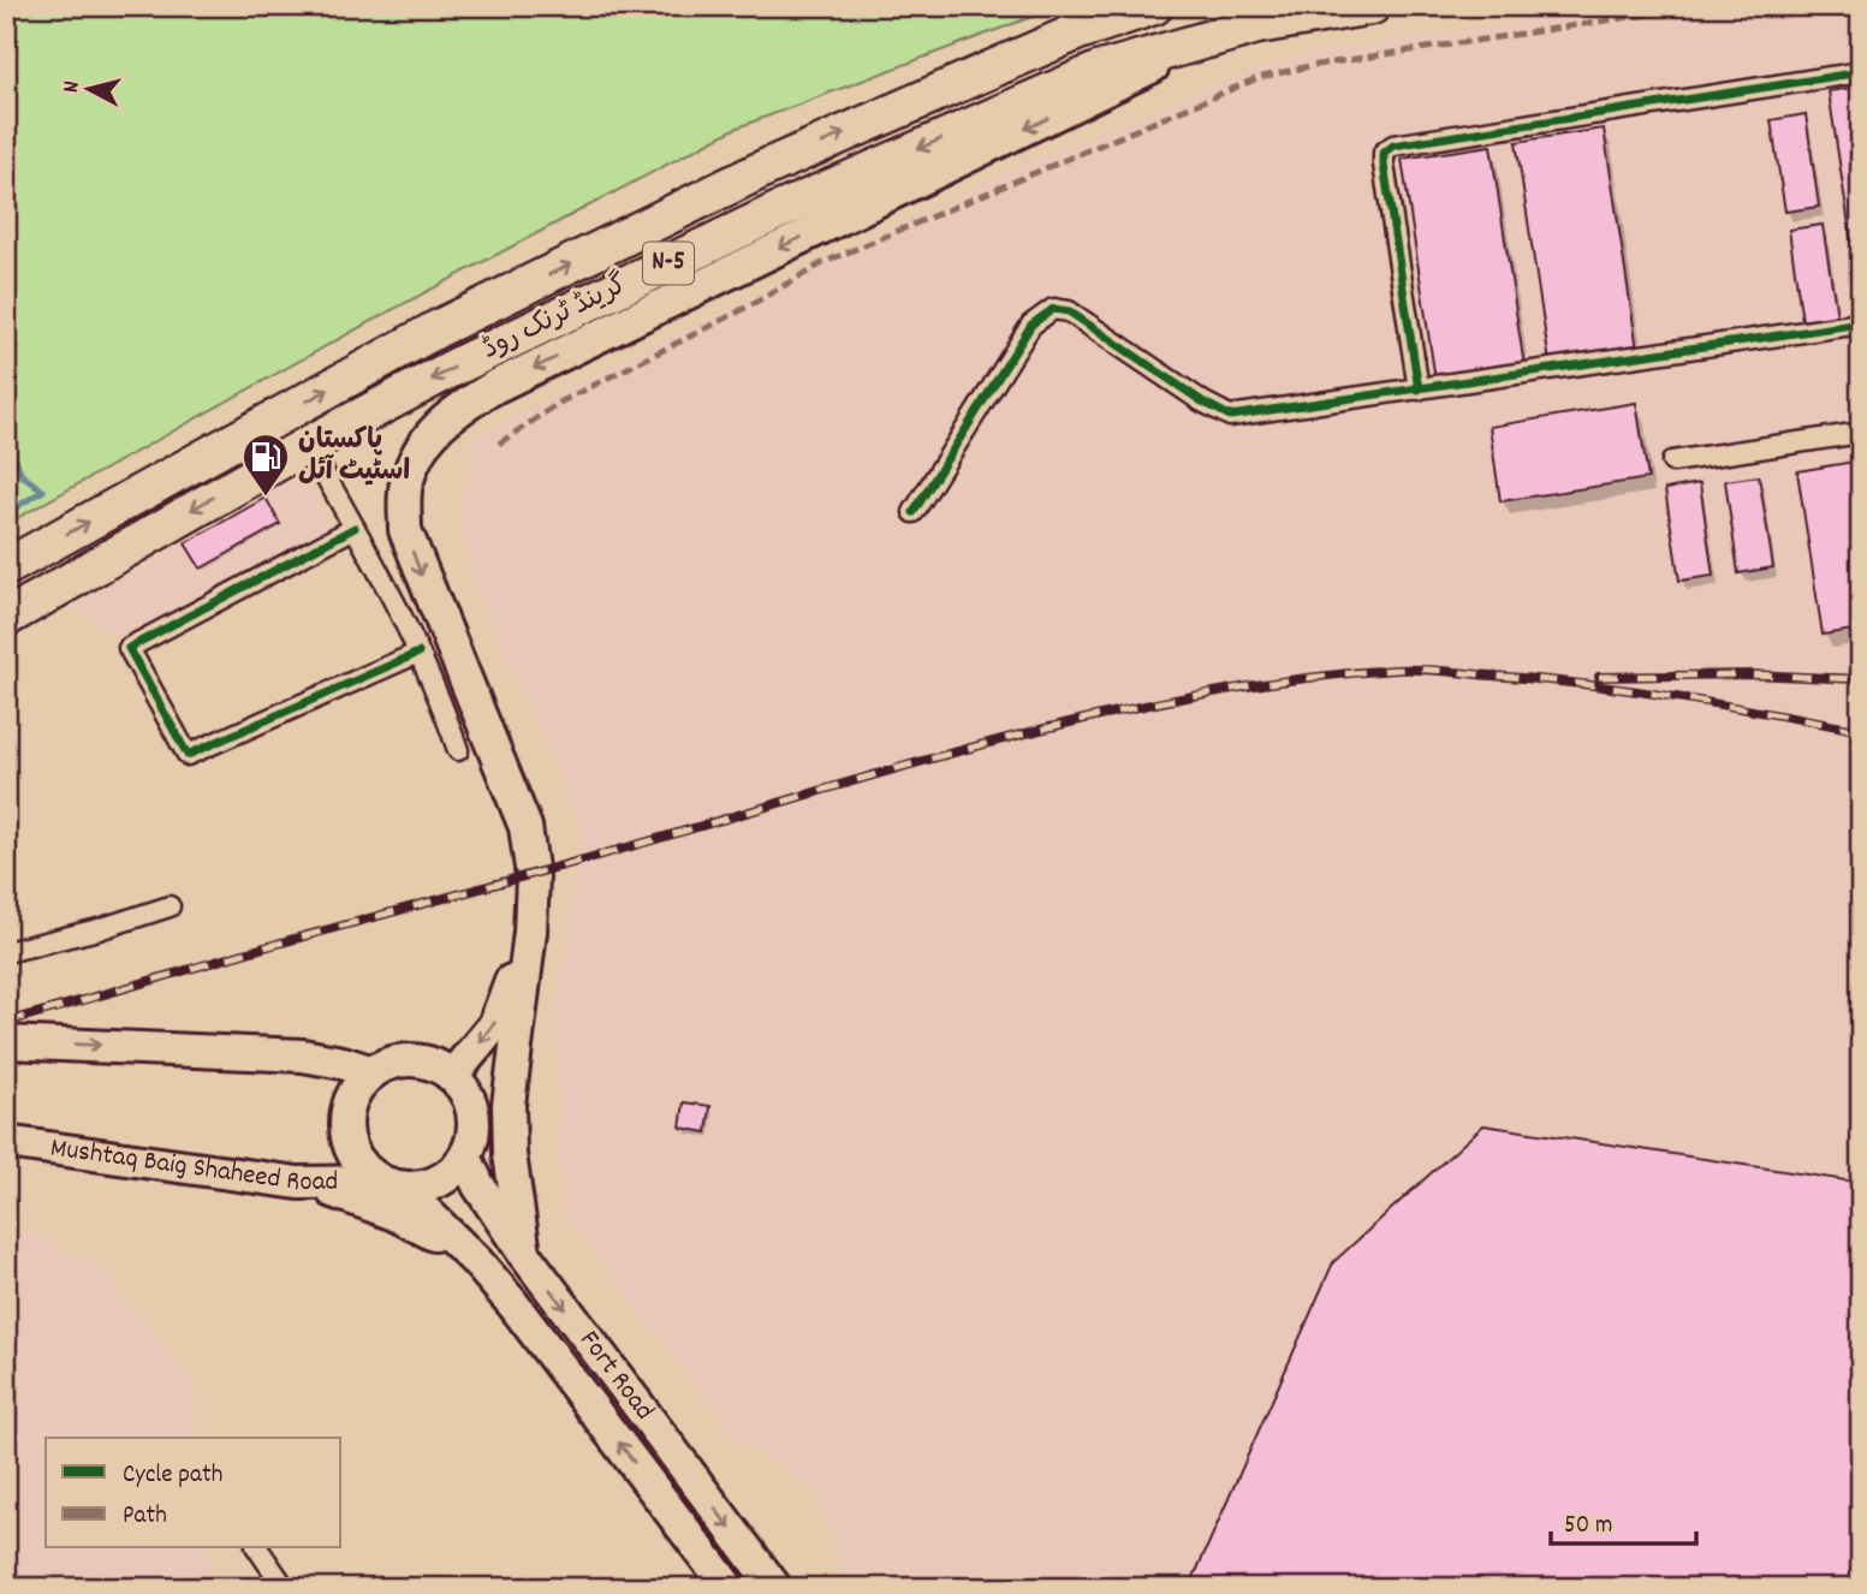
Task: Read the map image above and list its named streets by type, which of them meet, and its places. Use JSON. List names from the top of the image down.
{
  "streets": {
    "highway": ["N-5", "گرینڈ ٹرنک روڈ"],
    "main road": ["Mushtaq Baig Shaheed Road", "Fort Road"]
  },
  "crossings": [
    ["Mushtaq Baig Shaheed Road", "Fort Road"]
  ],
  "places": {
    "fuel station": ["پاکستان اسٹیٹ آئل"]
  },
  "legend": ["Cycle path", "Path"],
  "scale_bar": "50 m",
  "north": "left"
}
